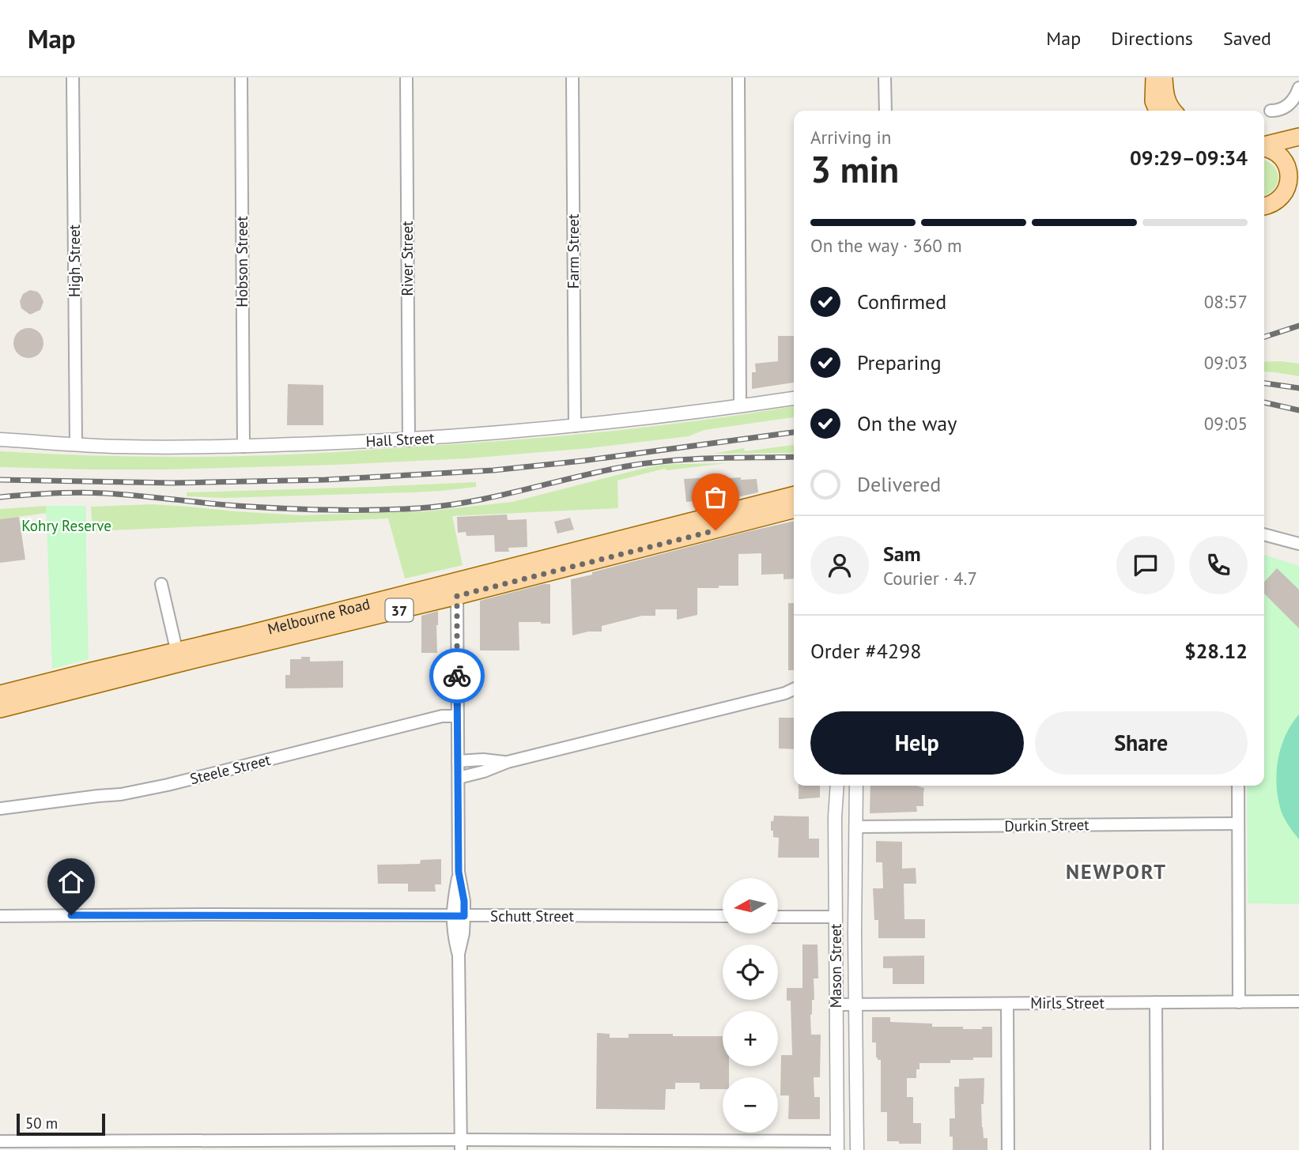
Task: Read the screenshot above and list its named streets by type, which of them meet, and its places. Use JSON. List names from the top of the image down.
{
  "streets": {
    "main road": ["37", "Melbourne Road"],
    "street": [
      "Farm Street",
      "River Street",
      "High Street",
      "Hobson Street",
      "Hall Street",
      "Steele Street",
      "Durkin Street",
      "Schutt Street",
      "Mason Street",
      "Mirls Street"
    ]
  },
  "crossings": [
    ["Farm Street", "Hall Street"],
    ["River Street", "Hall Street"],
    ["High Street", "Hall Street"],
    ["Hobson Street", "Hall Street"],
    ["Durkin Street", "Mason Street"],
    ["Mason Street", "Mirls Street"]
  ],
  "districts": ["NEWPORT"],
  "parks": ["Kohry Reserve"],
  "scale_bar": "50 m",
  "north": "left",
  "page": {
    "header": "Map",
    "nav": ["Map", "Directions", "Saved"],
    "heading": ["3 min", "Arriving in", "09:29–09:34"],
    "panel": [
      "Sam",
      "Courier · 4.7",
      "Order #4298",
      "$28.12"
    ],
    "bar": "On the way · 360 m",
    "list": [
      ["Confirmed", "08:57"],
      ["Preparing", "09:03"],
      ["On the way", "09:05"],
      "Delivered"
    ],
    "buttons": ["Help", "Share"],
    "map_buttons": ["+", "−"],
    "scale": "50 m"
  }
}
